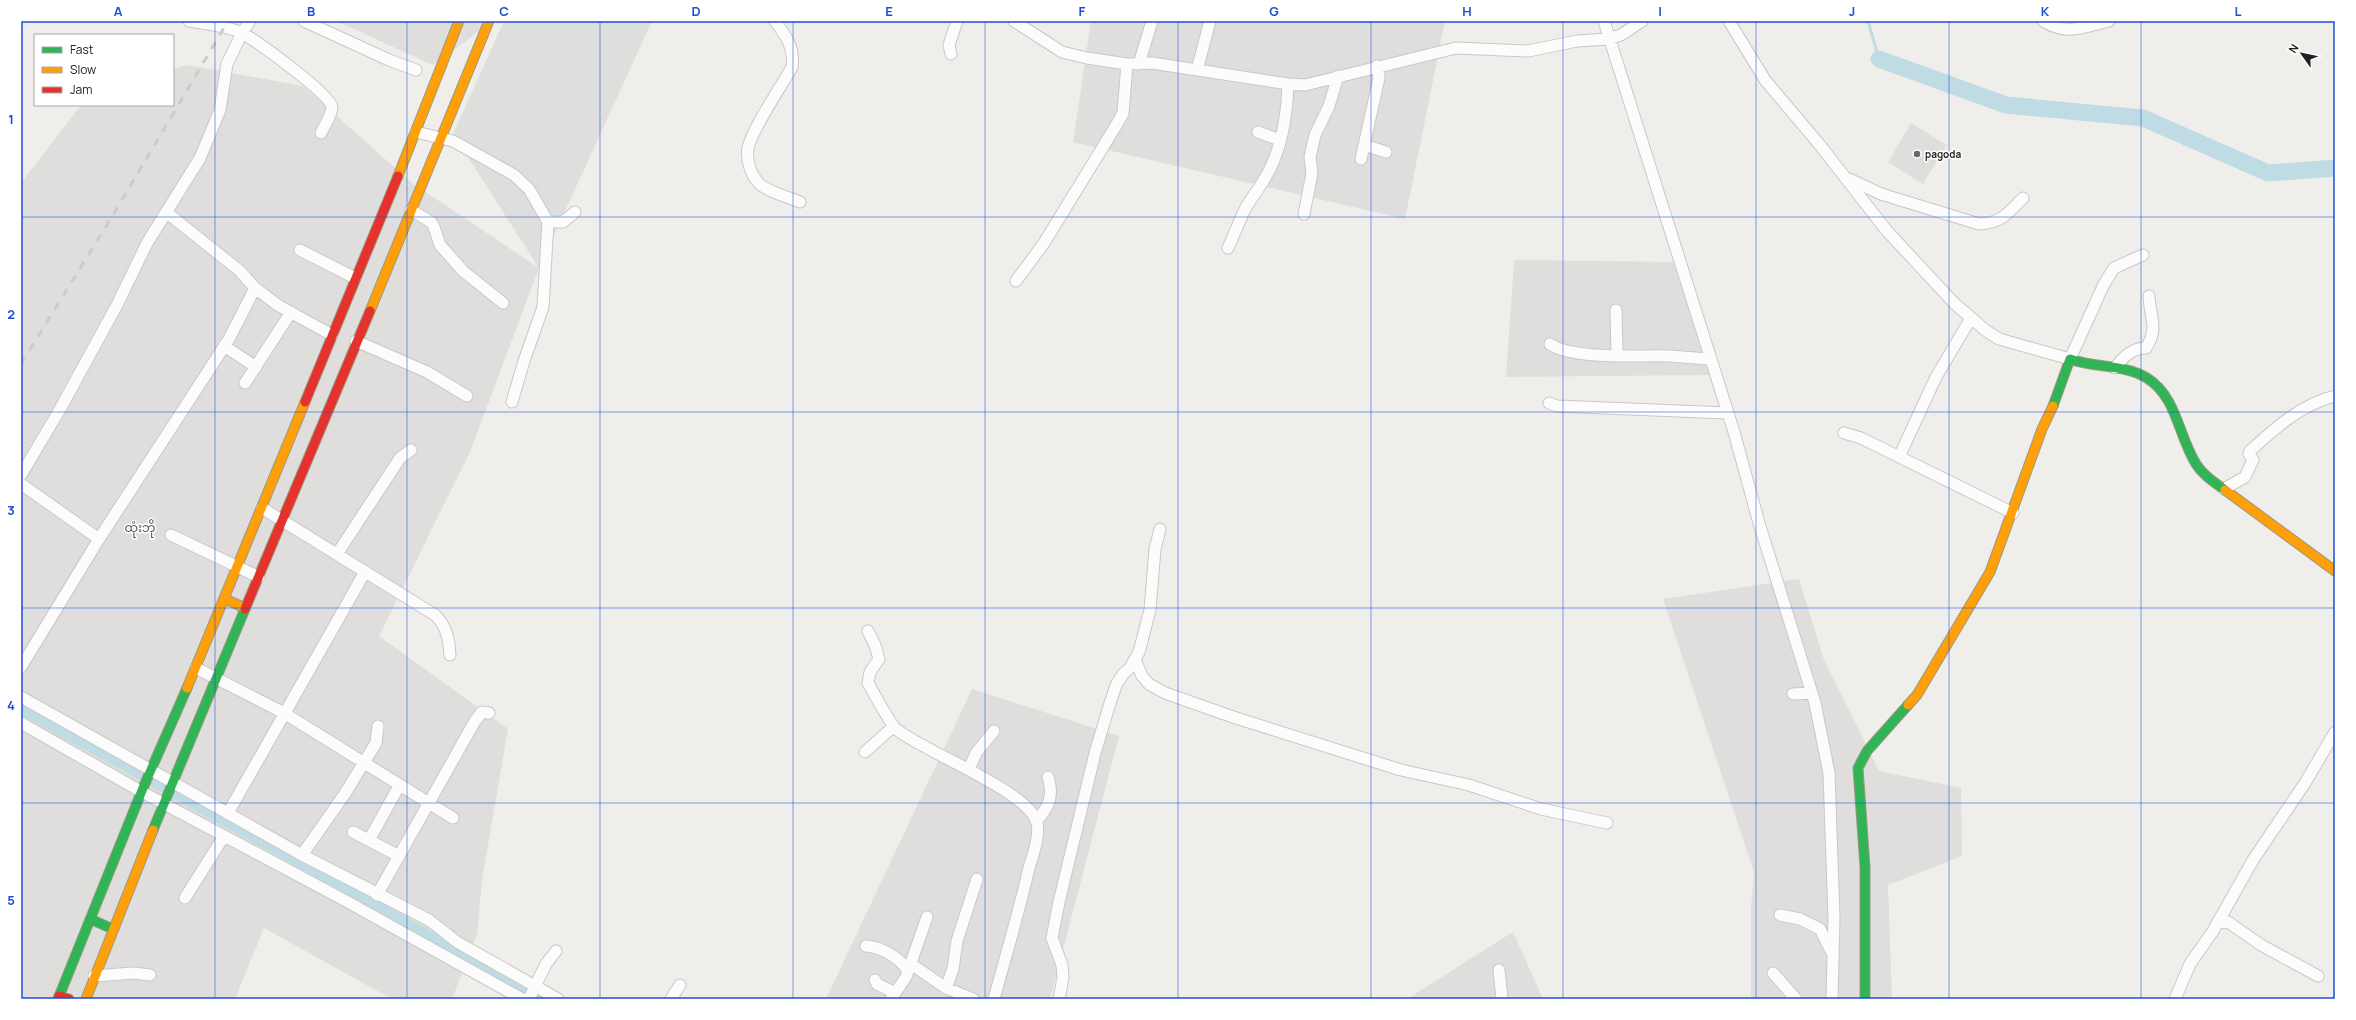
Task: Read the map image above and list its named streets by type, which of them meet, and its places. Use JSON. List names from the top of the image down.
{
  "districts": ["ထုံးဘို"],
  "places": ["pagoda"],
  "legend": ["Fast", "Slow", "Jam"],
  "north": "top left",
  "grid": {
    "columns": [
      "A",
      "B",
      "C",
      "D",
      "E",
      "F",
      "G",
      "H",
      "I",
      "J",
      "K",
      "L"
    ],
    "rows": [
      "1",
      "2",
      "3",
      "4",
      "5"
    ]
  }
}
